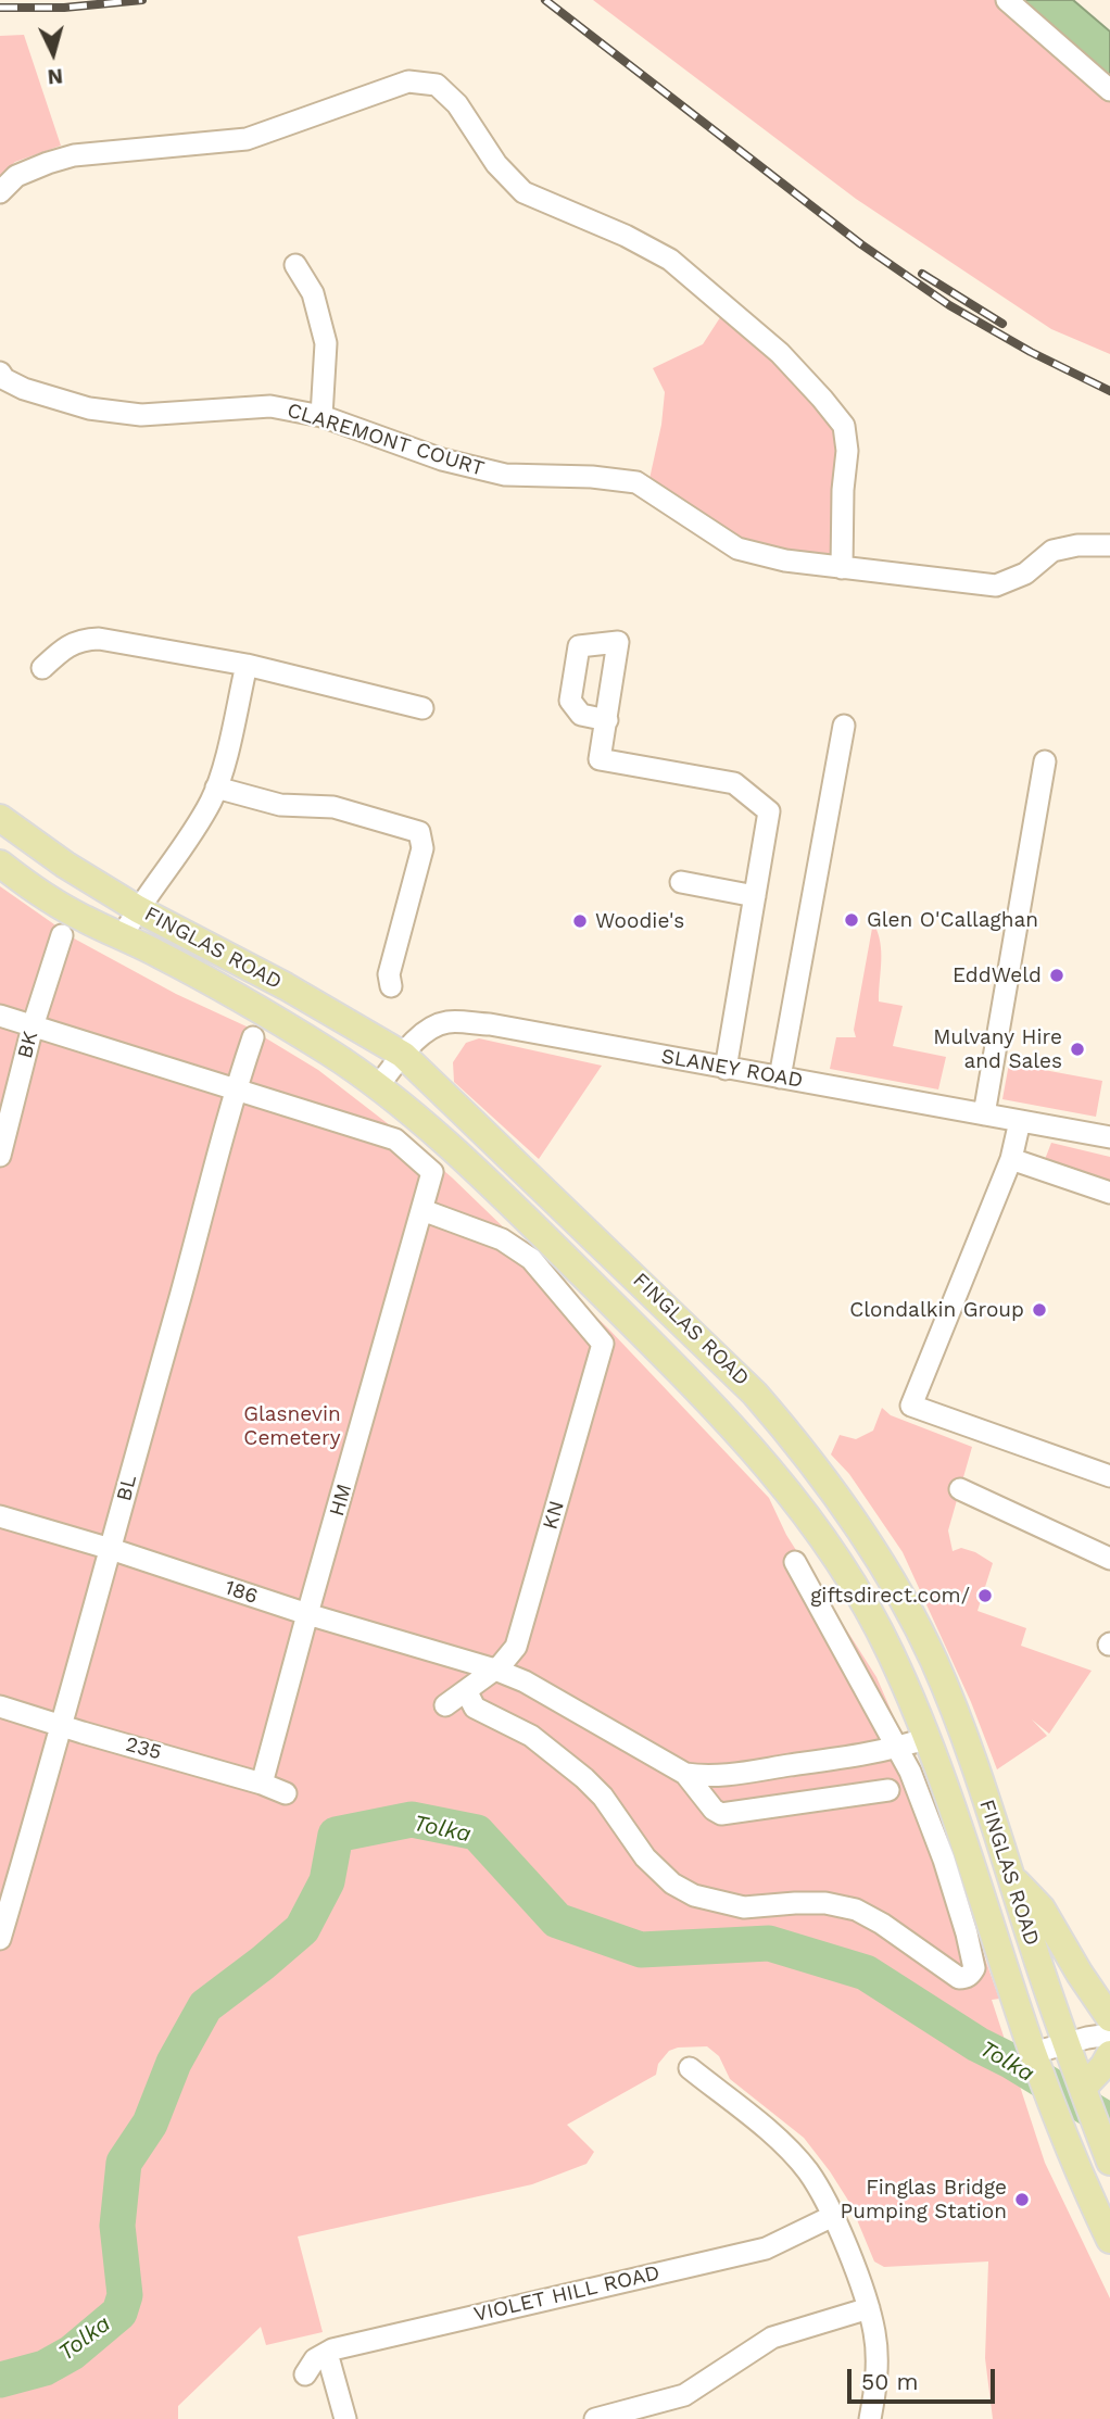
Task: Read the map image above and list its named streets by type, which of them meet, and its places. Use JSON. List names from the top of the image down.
{
  "streets": {
    "main road": ["FINGLAS ROAD"],
    "street": [
      "CLAREMONT COURT",
      "BK",
      "SLANEY ROAD",
      "BL",
      "HM",
      "KN",
      "186",
      "235",
      "VIOLET HILL ROAD"
    ]
  },
  "crossings": [
    ["FINGLAS ROAD", "SLANEY ROAD"],
    ["BL", "HM"],
    ["BL", "186"],
    ["BL", "235"],
    ["HM", "KN"],
    ["HM", "186"],
    ["HM", "235"],
    ["KN", "186"]
  ],
  "water": ["Tolka"],
  "parks": ["Glasnevin Cemetery"],
  "places": [
    "Glen O'Callaghan",
    "Woodie's",
    "EddWeld",
    "Mulvany Hire and Sales",
    "Clondalkin Group",
    "giftsdirect.com/",
    "Finglas Bridge Pumping Station"
  ],
  "scale_bar": "50 m",
  "north": "bottom"
}
